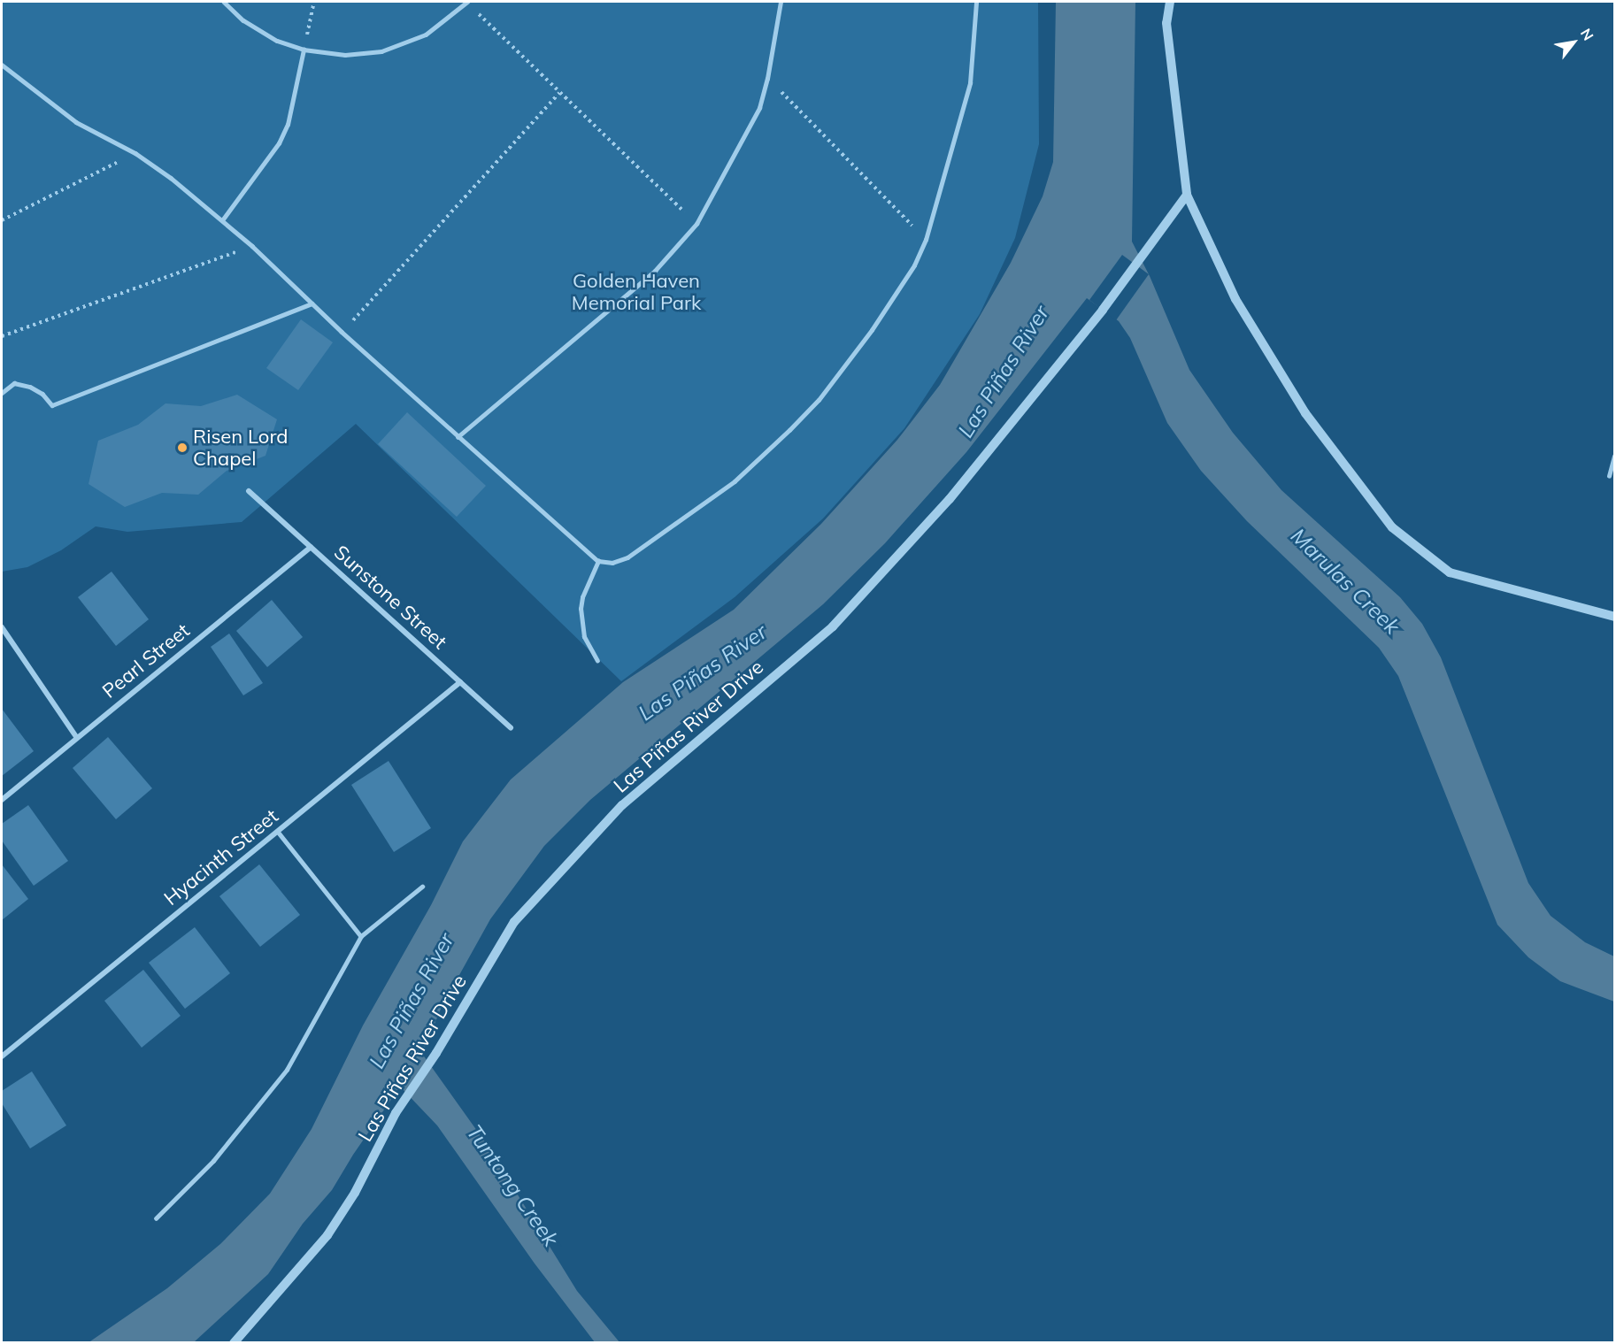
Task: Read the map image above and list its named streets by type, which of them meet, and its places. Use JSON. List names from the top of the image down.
{
  "streets": {
    "street": [
      "Sunstone Street",
      "Pearl Street",
      "Las Piñas River Drive",
      "Hyacinth Street"
    ]
  },
  "crossings": [
    ["Sunstone Street", "Pearl Street"],
    ["Sunstone Street", "Hyacinth Street"]
  ],
  "water": ["Las Piñas River", "Marulas Creek", "Tuntong Creek"],
  "parks": ["Golden Haven Memorial Park"],
  "places": ["Risen Lord Chapel"],
  "north": "top right"
}
